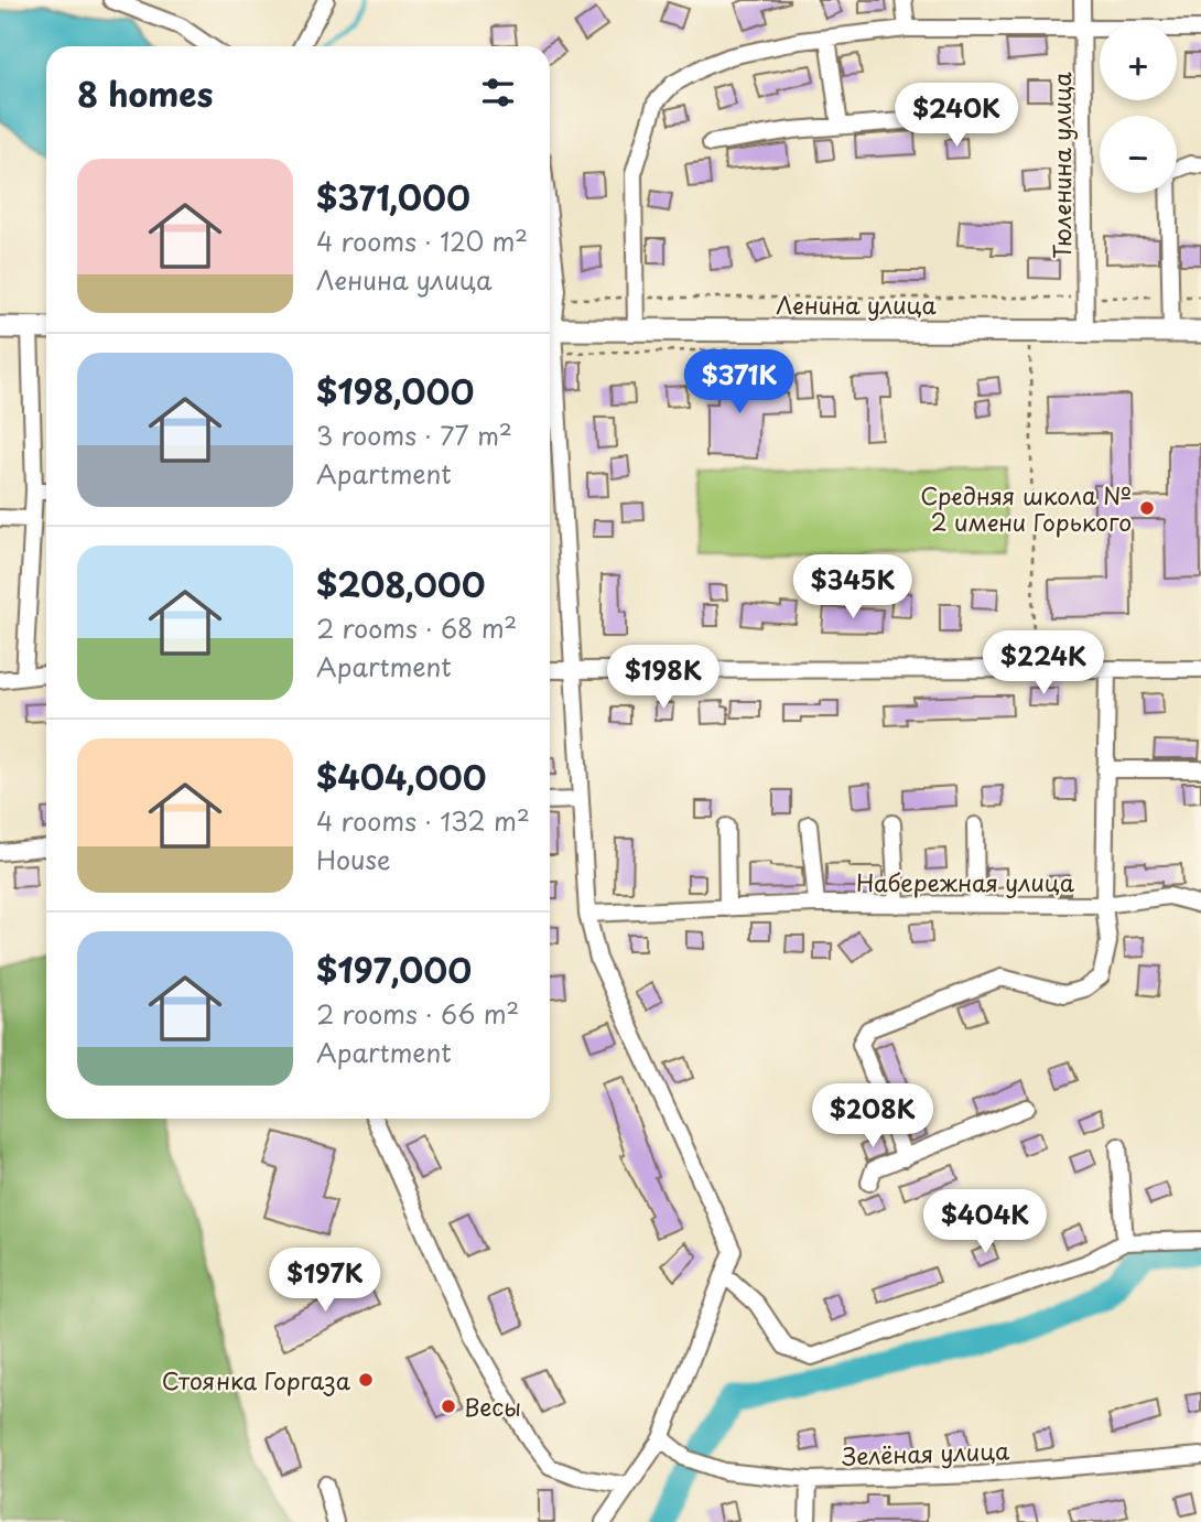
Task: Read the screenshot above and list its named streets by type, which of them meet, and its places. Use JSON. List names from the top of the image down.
{
  "streets": {
    "main road": ["Ленина улица"],
    "street": ["Тюленина улица", "Набережная улица", "Зелёная улица"]
  },
  "crossings": [
    ["Тюленина улица", "Ленина улица"]
  ],
  "places": ["Средняя школа № 2 имени Горького", "Стоянка Горгаза", "Весы"],
  "page": {
    "map_buttons": ["+", "−"],
    "heading": "8 homes",
    "price": [
      "$240K",
      "$371K",
      "$345K",
      "$224K",
      "$198K",
      "$208K",
      "$404K",
      "$197K"
    ],
    "list": [
      {
        "name": "$371,000",
        "note": "4 rooms · 120 m² · Ленина улица"
      },
      {
        "name": "$198,000",
        "note": "3 rooms · 77 m² · Apartment"
      },
      {
        "name": "$208,000",
        "note": "2 rooms · 68 m² · Apartment"
      },
      {
        "name": "$404,000",
        "note": "4 rooms · 132 m² · House"
      },
      {
        "name": "$197,000",
        "note": "2 rooms · 66 m² · Apartment"
      }
    ]
  }
}
